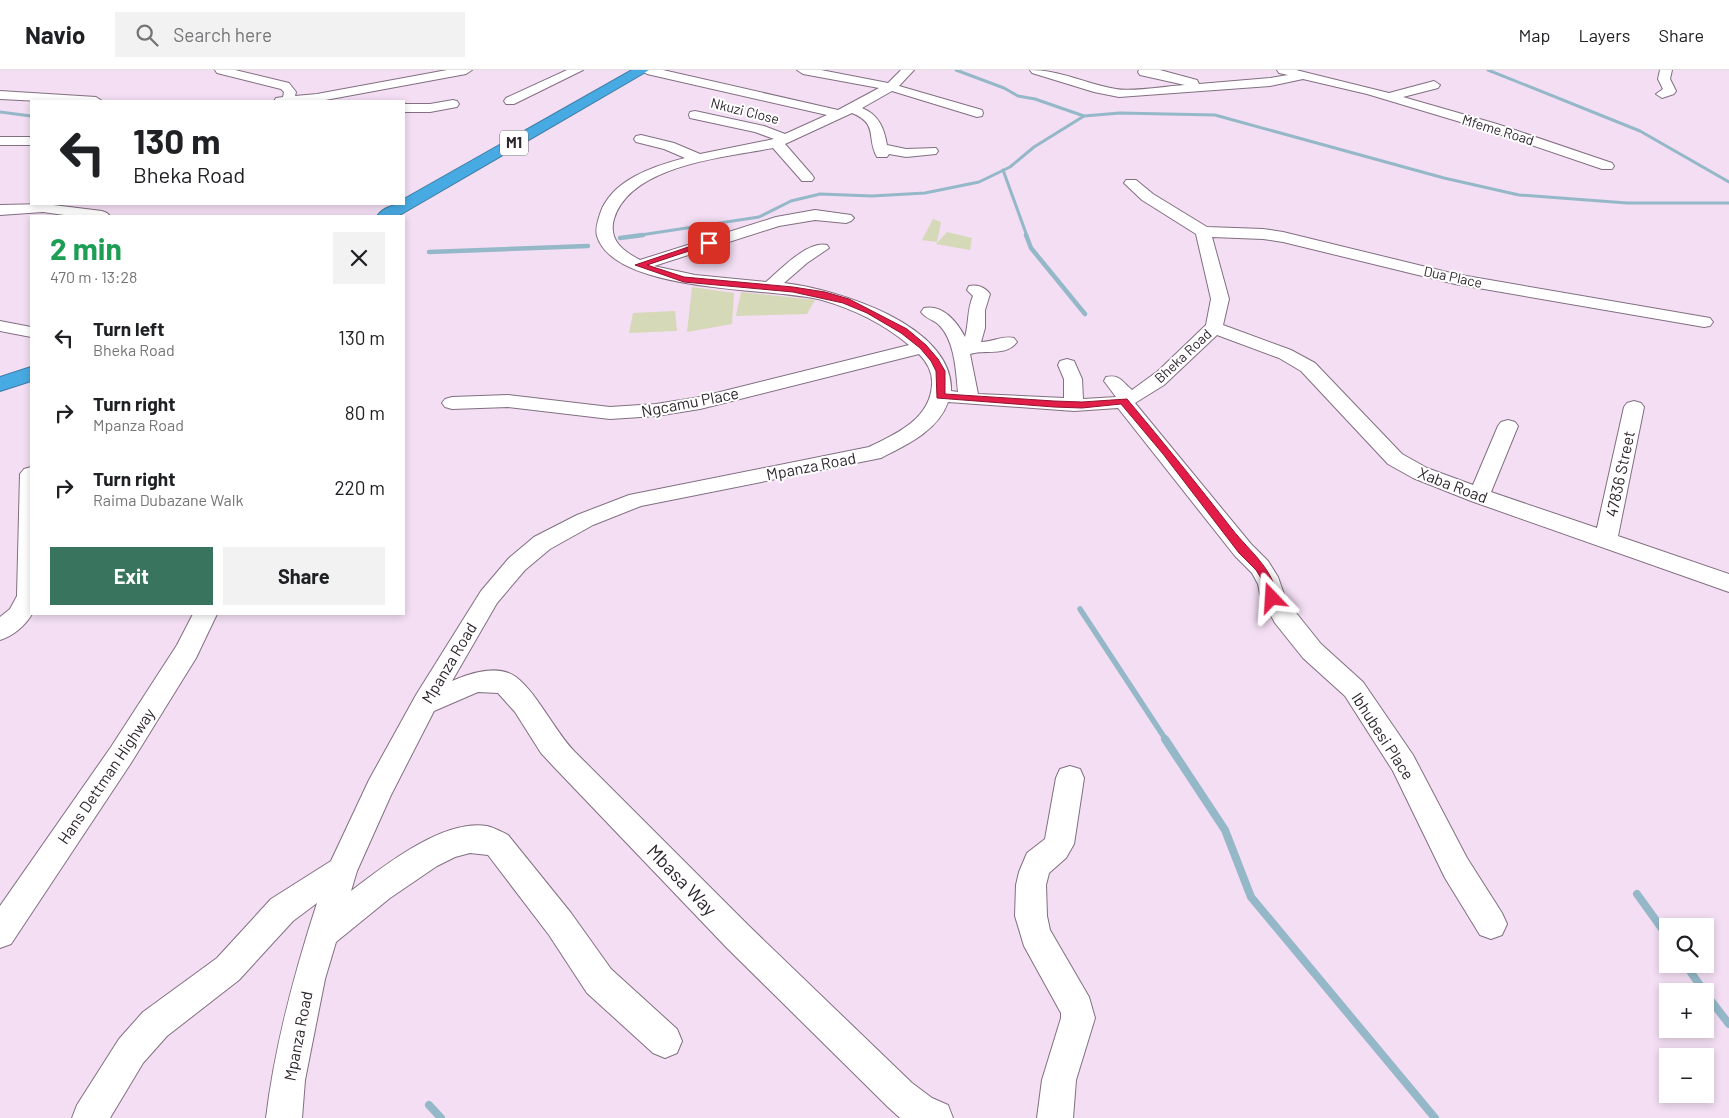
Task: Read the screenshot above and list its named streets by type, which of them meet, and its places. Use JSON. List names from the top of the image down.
{
  "streets": {
    "highway": ["M1"],
    "street": [
      "Nkuzi Close",
      "Mfeme Road",
      "Dua Place",
      "Bheka Road",
      "Ngcamu Place",
      "Mpanza Road",
      "47836 Street",
      "Xaba Road",
      "Ibhubesi Place",
      "Hans Dettman Highway",
      "Mbasa Way"
    ]
  },
  "crossings": [
    ["Dua Place", "Bheka Road"],
    ["Bheka Road", "Mpanza Road"],
    ["Bheka Road", "Xaba Road"],
    ["Bheka Road", "Ibhubesi Place"],
    ["Mpanza Road", "Mbasa Way"],
    ["47836 Street", "Xaba Road"]
  ],
  "page": {
    "header": "Navio",
    "search": "Search here",
    "nav": ["Map", "Layers", "Share"],
    "turn": ["130 m", "Bheka Road"],
    "heading": ["2 min", "470 m · 13:28"],
    "list": [
      {
        "name": "Turn left",
        "note": "Bheka Road",
        "value": "130 m"
      },
      {
        "name": "Turn right",
        "note": "Mpanza Road",
        "value": "80 m"
      },
      {
        "name": "Turn right",
        "note": "Raima Dubazane Walk",
        "value": "220 m"
      }
    ],
    "buttons": ["Exit", "Share"],
    "map_buttons": ["+", "−"]
  }
}
